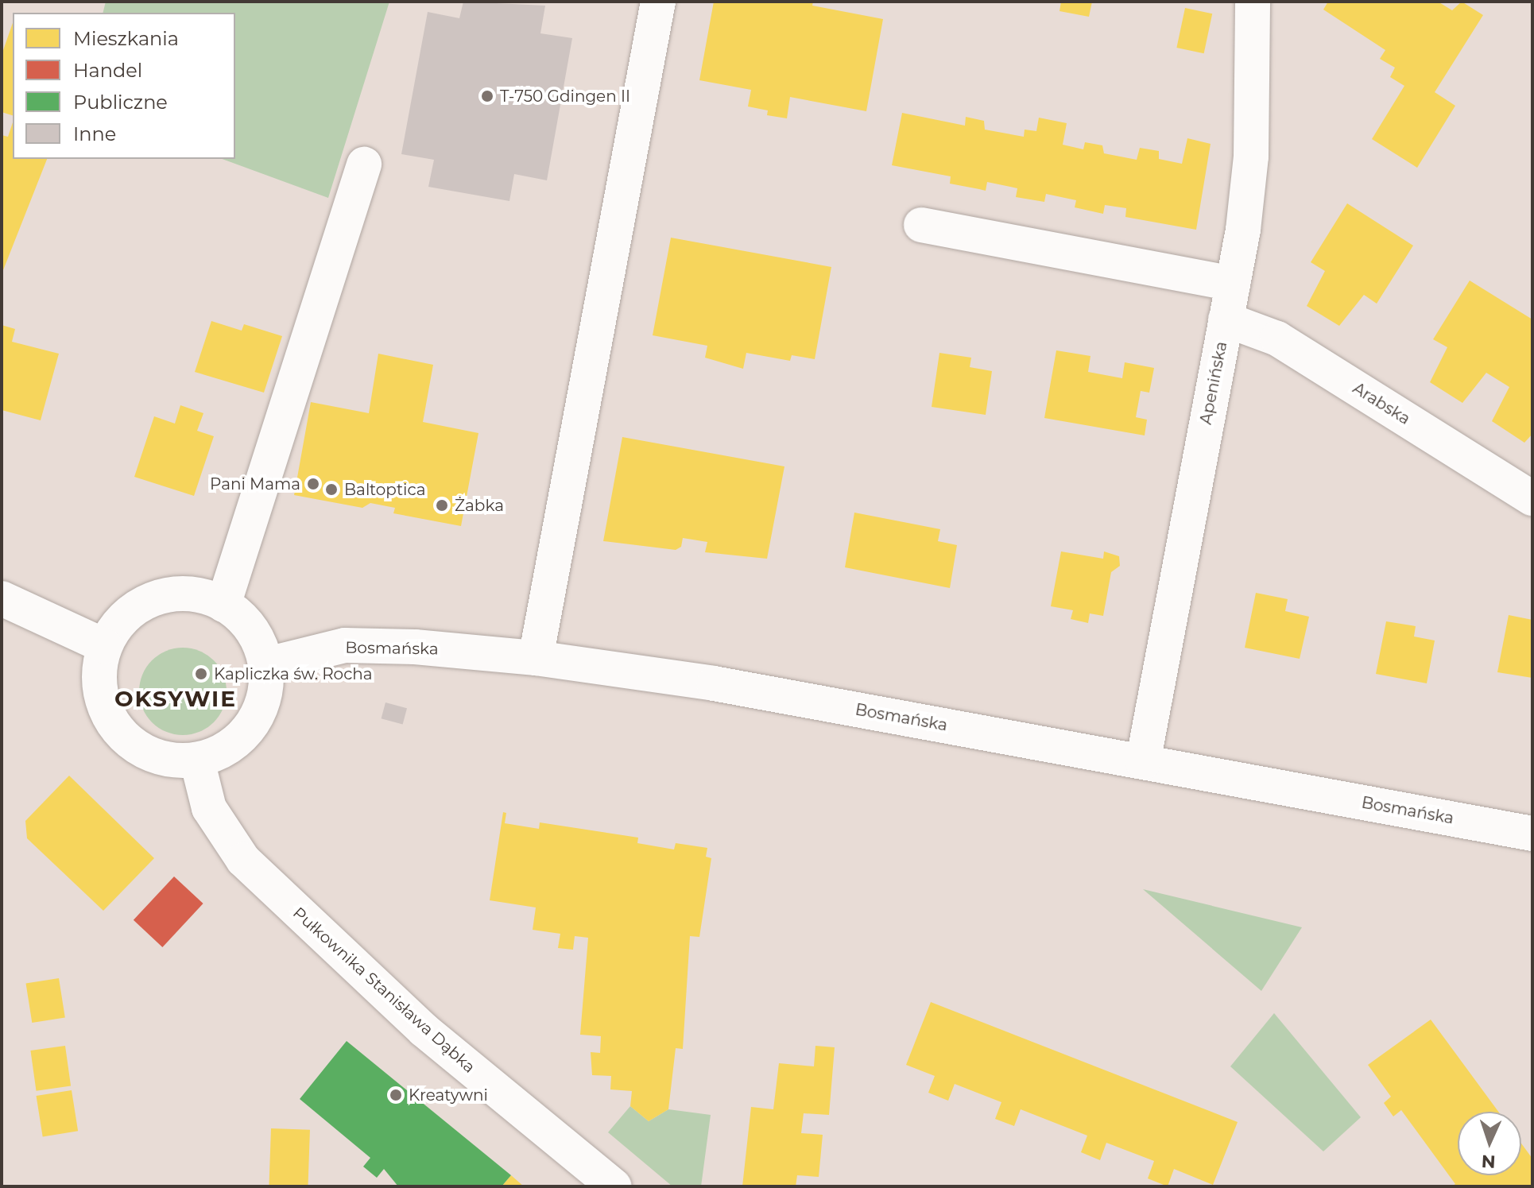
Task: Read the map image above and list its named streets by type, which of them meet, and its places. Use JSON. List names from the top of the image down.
{
  "streets": {
    "street": [
      "Apenińska",
      "Arabska",
      "Bosmańska",
      "Pułkownika Stanisława Dąbka"
    ]
  },
  "crossings": [
    ["Apenińska", "Arabska"],
    ["Apenińska", "Bosmańska"],
    ["Bosmańska", "Pułkownika Stanisława Dąbka"]
  ],
  "districts": ["OKSYWIE"],
  "places": [
    "T-750 Gdingen II",
    "Pani Mama",
    "Baltoptica",
    "Żabka",
    "Kapliczka św. Rocha",
    "Kreatywni"
  ],
  "legend": [
    "Mieszkania",
    "Handel",
    "Publiczne",
    "Inne"
  ],
  "north": "bottom"
}
